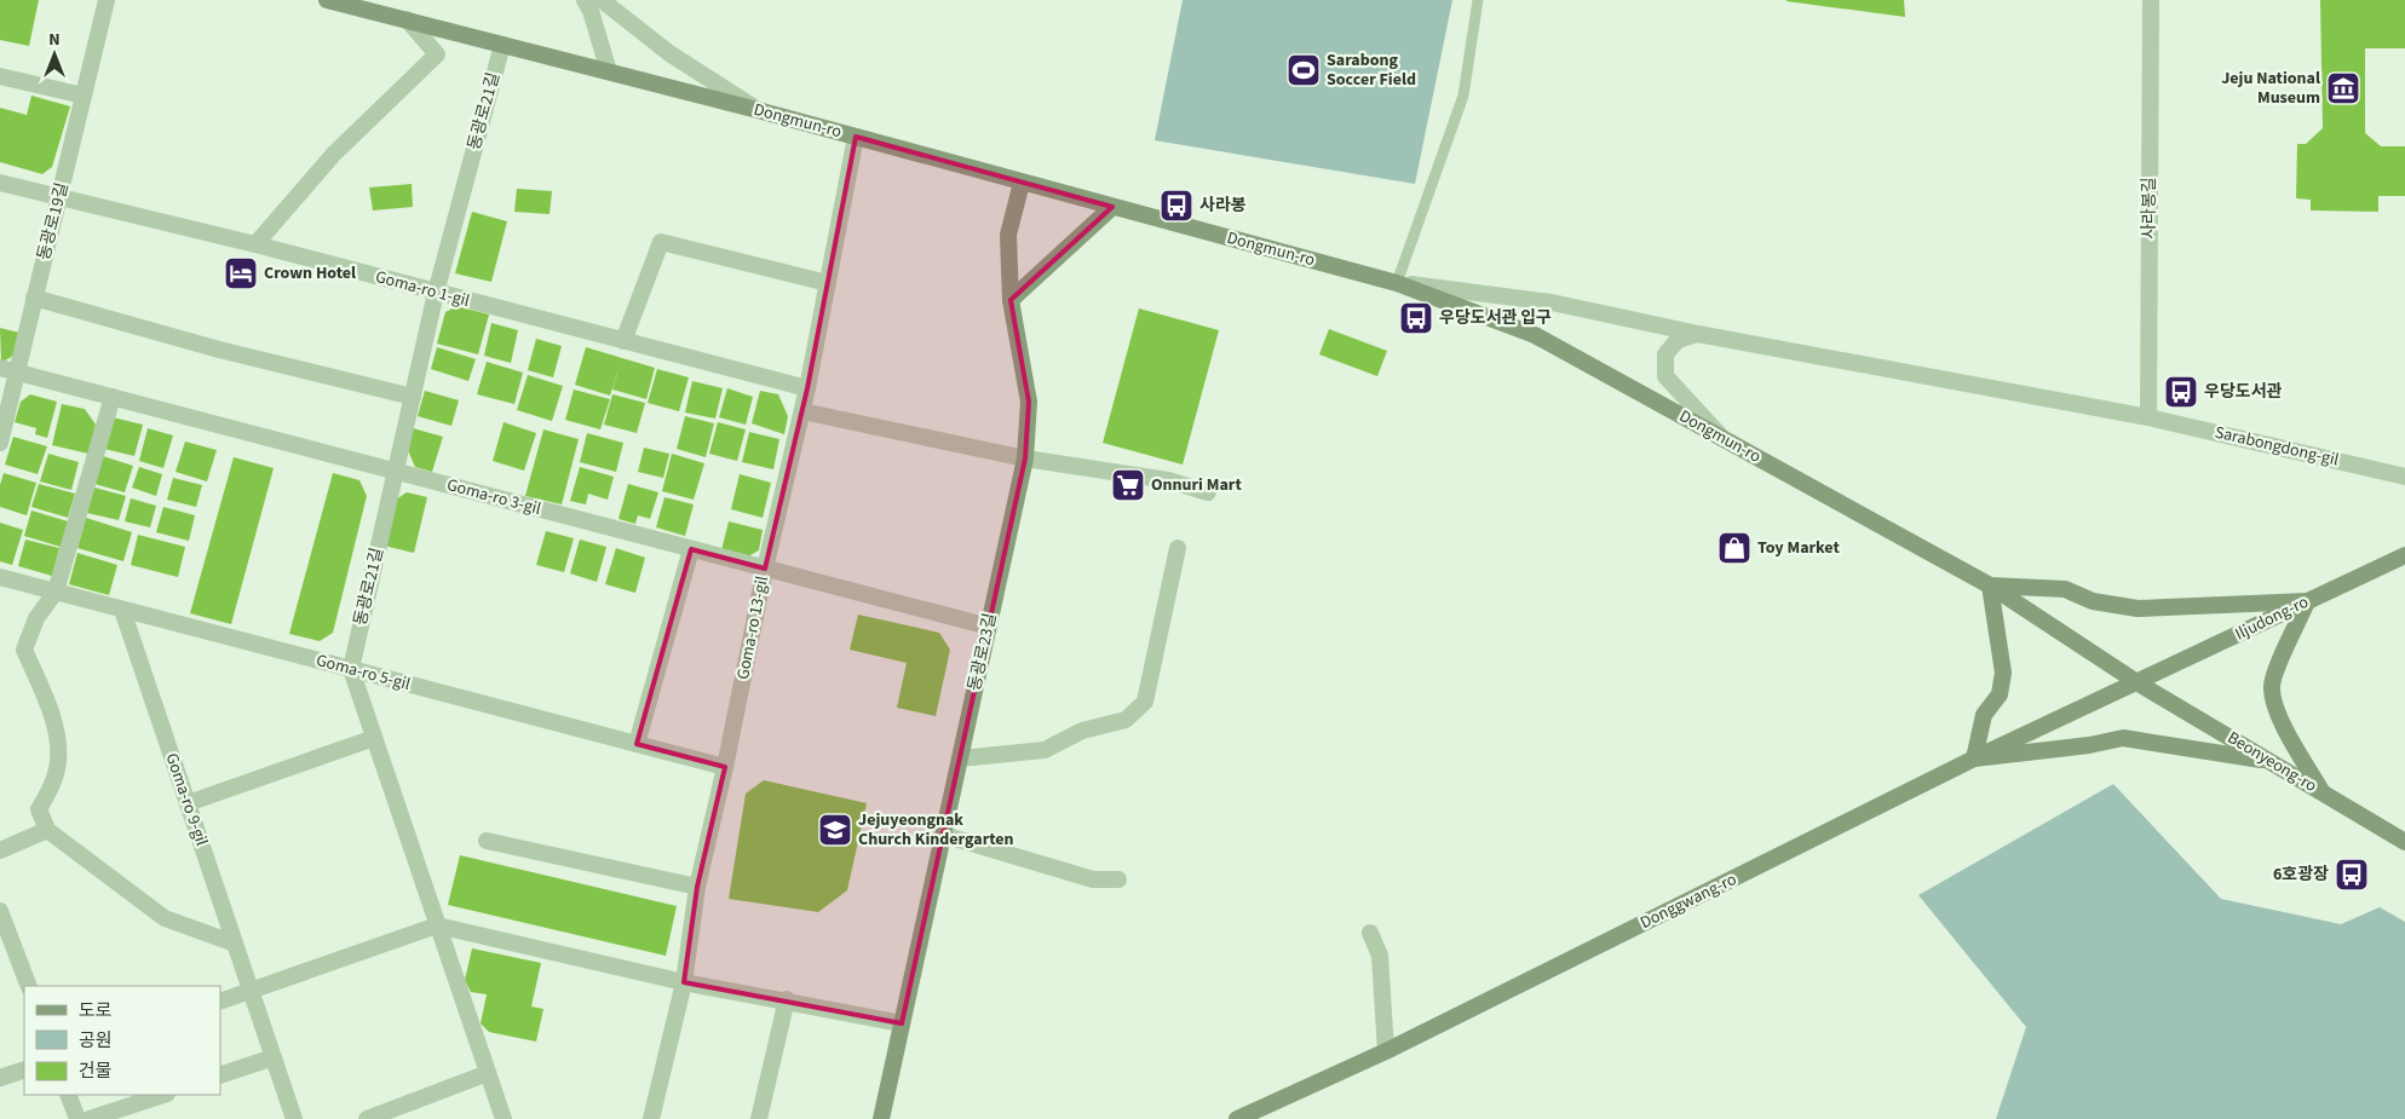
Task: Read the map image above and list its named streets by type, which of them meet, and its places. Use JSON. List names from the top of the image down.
{
  "streets": {
    "main road": [
      "Dongmun-ro",
      "Iljudong-ro",
      "동광로23길",
      "Beonyeong-ro",
      "Donggwang-ro"
    ],
    "street": [
      "동광로21길",
      "사라봉길",
      "동광로19길",
      "Goma-ro 1-gil",
      "Sarabongdong-gil",
      "Goma-ro 3-gil",
      "Goma-ro 13-gil",
      "Goma-ro 5-gil",
      "Goma-ro 9-gil"
    ]
  },
  "crossings": [
    ["동광로21길", "Dongmun-ro"],
    ["동광로21길", "Goma-ro 1-gil"],
    ["동광로21길", "Goma-ro 3-gil"],
    ["동광로21길", "Goma-ro 5-gil"],
    ["Dongmun-ro", "Sarabongdong-gil"],
    ["Dongmun-ro", "Iljudong-ro"],
    ["Dongmun-ro", "Goma-ro 13-gil"],
    ["Dongmun-ro", "동광로23길"],
    ["Dongmun-ro", "Beonyeong-ro"],
    ["Dongmun-ro", "Donggwang-ro"],
    ["사라봉길", "Sarabongdong-gil"],
    ["동광로19길", "Goma-ro 1-gil"],
    ["동광로19길", "Goma-ro 3-gil"],
    ["Goma-ro 1-gil", "Goma-ro 13-gil"],
    ["Goma-ro 3-gil", "Goma-ro 13-gil"],
    ["Goma-ro 3-gil", "동광로23길"],
    ["Iljudong-ro", "Beonyeong-ro"],
    ["Iljudong-ro", "Donggwang-ro"],
    ["Goma-ro 13-gil", "Goma-ro 5-gil"],
    ["Goma-ro 5-gil", "Goma-ro 9-gil"],
    ["Beonyeong-ro", "Donggwang-ro"]
  ],
  "places": {
    "sports": ["Sarabong Soccer Field"],
    "museum": ["Jeju National Museum"],
    "bus stop": [
      "사라봉",
      "우당도서관 입구",
      "우당도서관",
      "6호광장"
    ],
    "hotel": ["Crown Hotel"],
    "supermarket": ["Onnuri Mart"],
    "shop": ["Toy Market"],
    "school or university": ["Jejuyeongnak Church Kindergarten"]
  },
  "legend": ["도로", "공원", "건물"],
  "north": "top"
}
